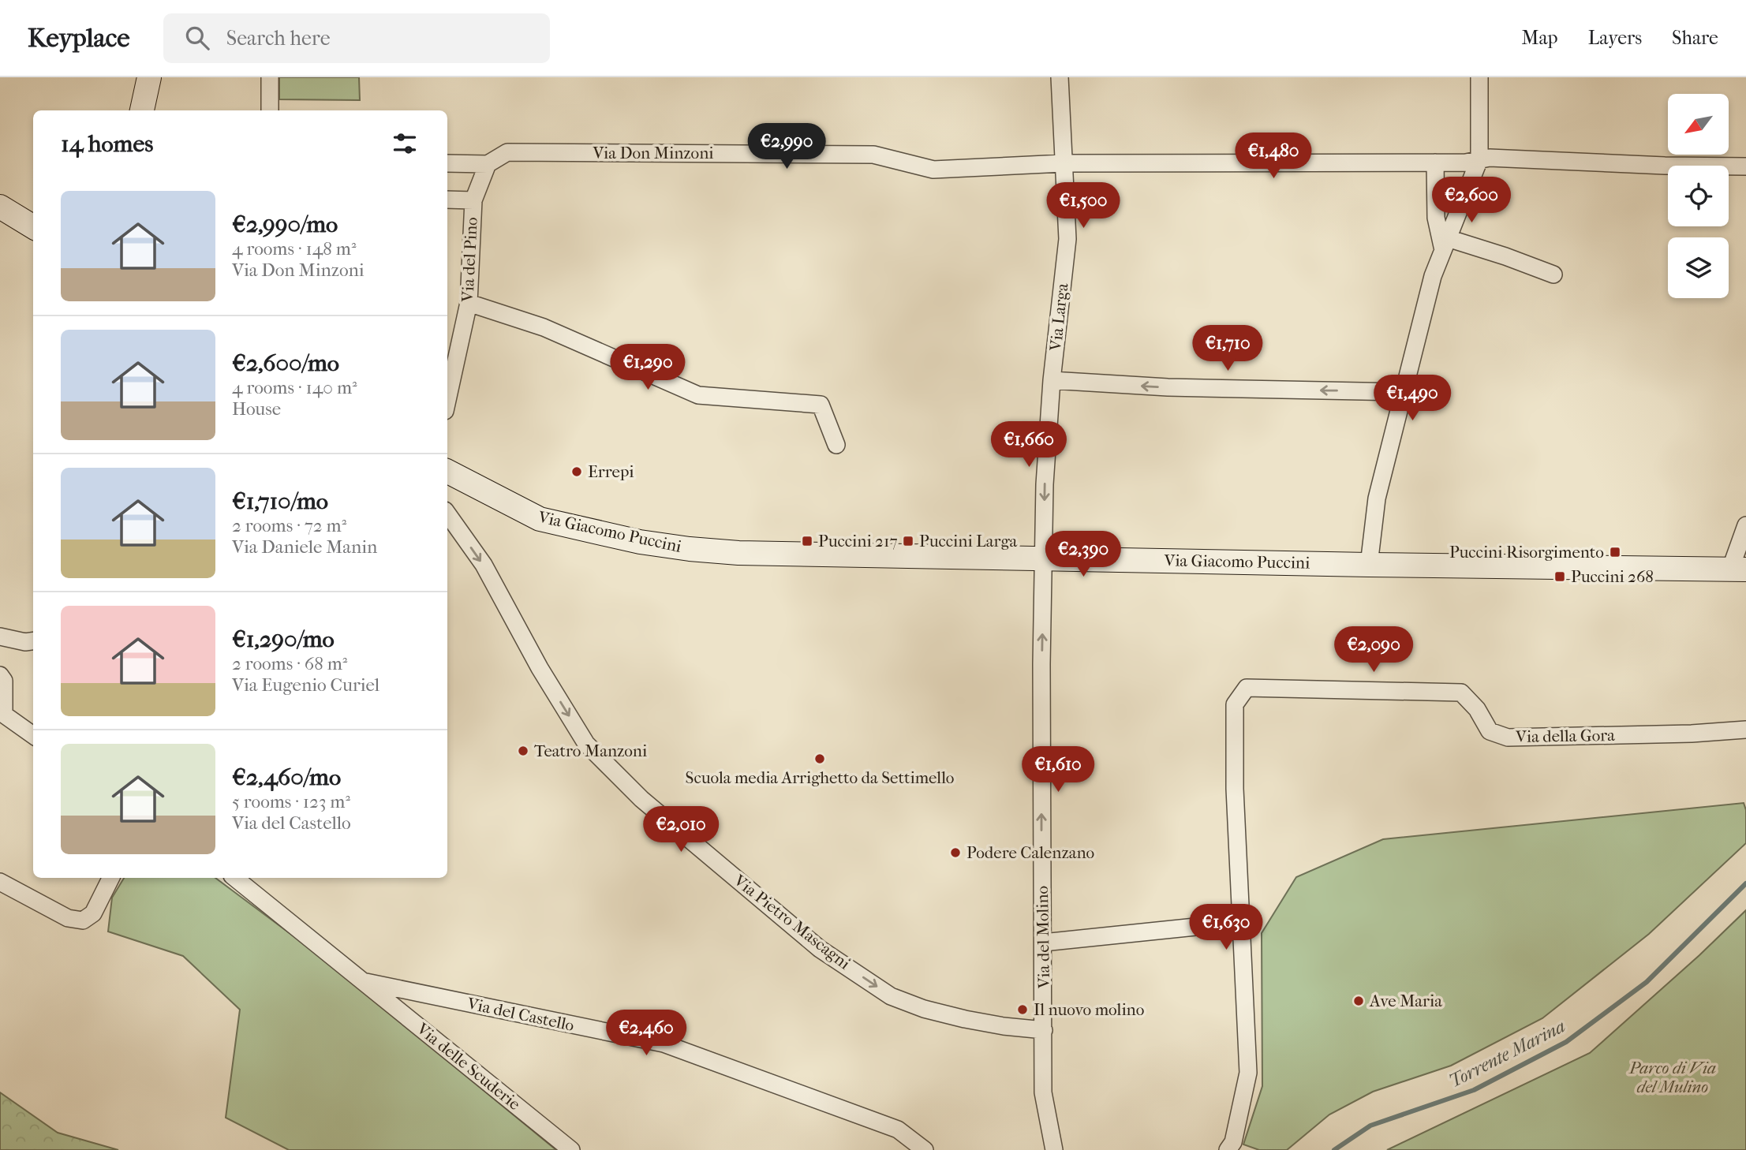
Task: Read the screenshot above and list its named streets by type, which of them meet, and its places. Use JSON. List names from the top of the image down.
{
  "streets": {
    "street": [
      "Via Don Minzoni",
      "Via del Pino",
      "Via Larga",
      "Via Giacomo Puccini",
      "Via della Gora",
      "Via Pietro Mascagni",
      "Via del Molino",
      "Via del Castello",
      "Via delle Scuderie"
    ]
  },
  "crossings": [
    ["Via Don Minzoni", "Via del Pino"],
    ["Via Don Minzoni", "Via Larga"],
    ["Via Larga", "Via Giacomo Puccini"],
    ["Via Larga", "Via del Molino"],
    ["Via Giacomo Puccini", "Via del Molino"],
    ["Via Pietro Mascagni", "Via del Molino"],
    ["Via del Castello", "Via delle Scuderie"]
  ],
  "one_way": ["Via Larga", "Via Pietro Mascagni", "Via del Molino"],
  "water": ["Torrente Marina"],
  "parks": ["Parco di Via del Mulino"],
  "places": {
    "other": [
      "Errepi",
      "Teatro Manzoni",
      "Scuola media Arrighetto da Settimello",
      "Podere Calenzano",
      "Ave Maria",
      "Il nuovo molino"
    ],
    "transit": [
      "Puccini 217",
      "Puccini Larga",
      "Puccini Risorgimento",
      "Puccini 268"
    ]
  },
  "north": "bottom left",
  "page": {
    "header": "Keyplace",
    "search": "Search here",
    "nav": ["Map", "Layers", "Share"],
    "heading": "14 homes",
    "price": [
      "€2,990",
      "€1,480",
      "€2,600",
      "€1,500",
      "€1,710",
      "€1,290",
      "€1,490",
      "€1,660",
      "€2,390",
      "€2,090",
      "€1,610",
      "€2,010",
      "€1,630",
      "€2,460"
    ],
    "list": [
      {
        "name": "€2,990/mo",
        "note": "4 rooms · 148 m² · Via Don Minzoni"
      },
      {
        "name": "€2,600/mo",
        "note": "4 rooms · 140 m² · House"
      },
      {
        "name": "€1,710/mo",
        "note": "2 rooms · 72 m² · Via Daniele Manin"
      },
      {
        "name": "€1,290/mo",
        "note": "2 rooms · 68 m² · Via Eugenio Curiel"
      },
      {
        "name": "€2,460/mo",
        "note": "5 rooms · 123 m² · Via del Castello"
      }
    ]
  }
}
